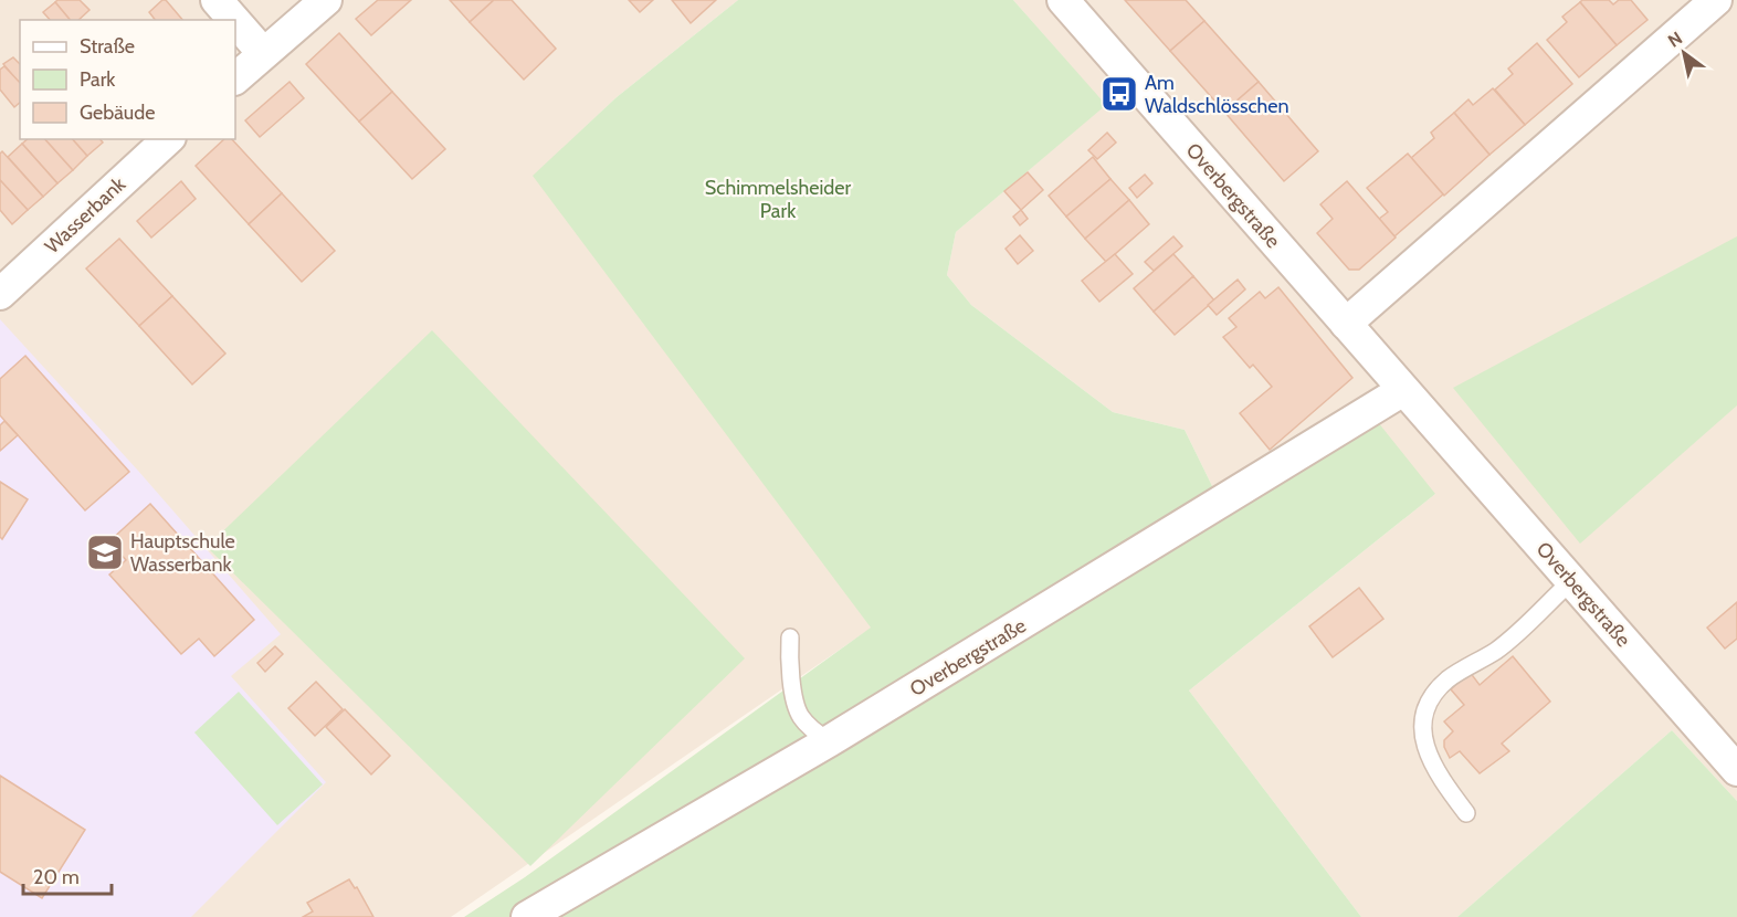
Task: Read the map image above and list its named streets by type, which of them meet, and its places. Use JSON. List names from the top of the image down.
{
  "streets": {
    "street": ["Overbergstraße", "Wasserbank"]
  },
  "parks": ["Schimmelsheider Park"],
  "places": {
    "bus stop": ["Am Waldschlösschen"],
    "school or university": ["Hauptschule Wasserbank"]
  },
  "legend": ["Straße", "Park", "Gebäude"],
  "scale_bar": "20 m",
  "north": "top left"
}
